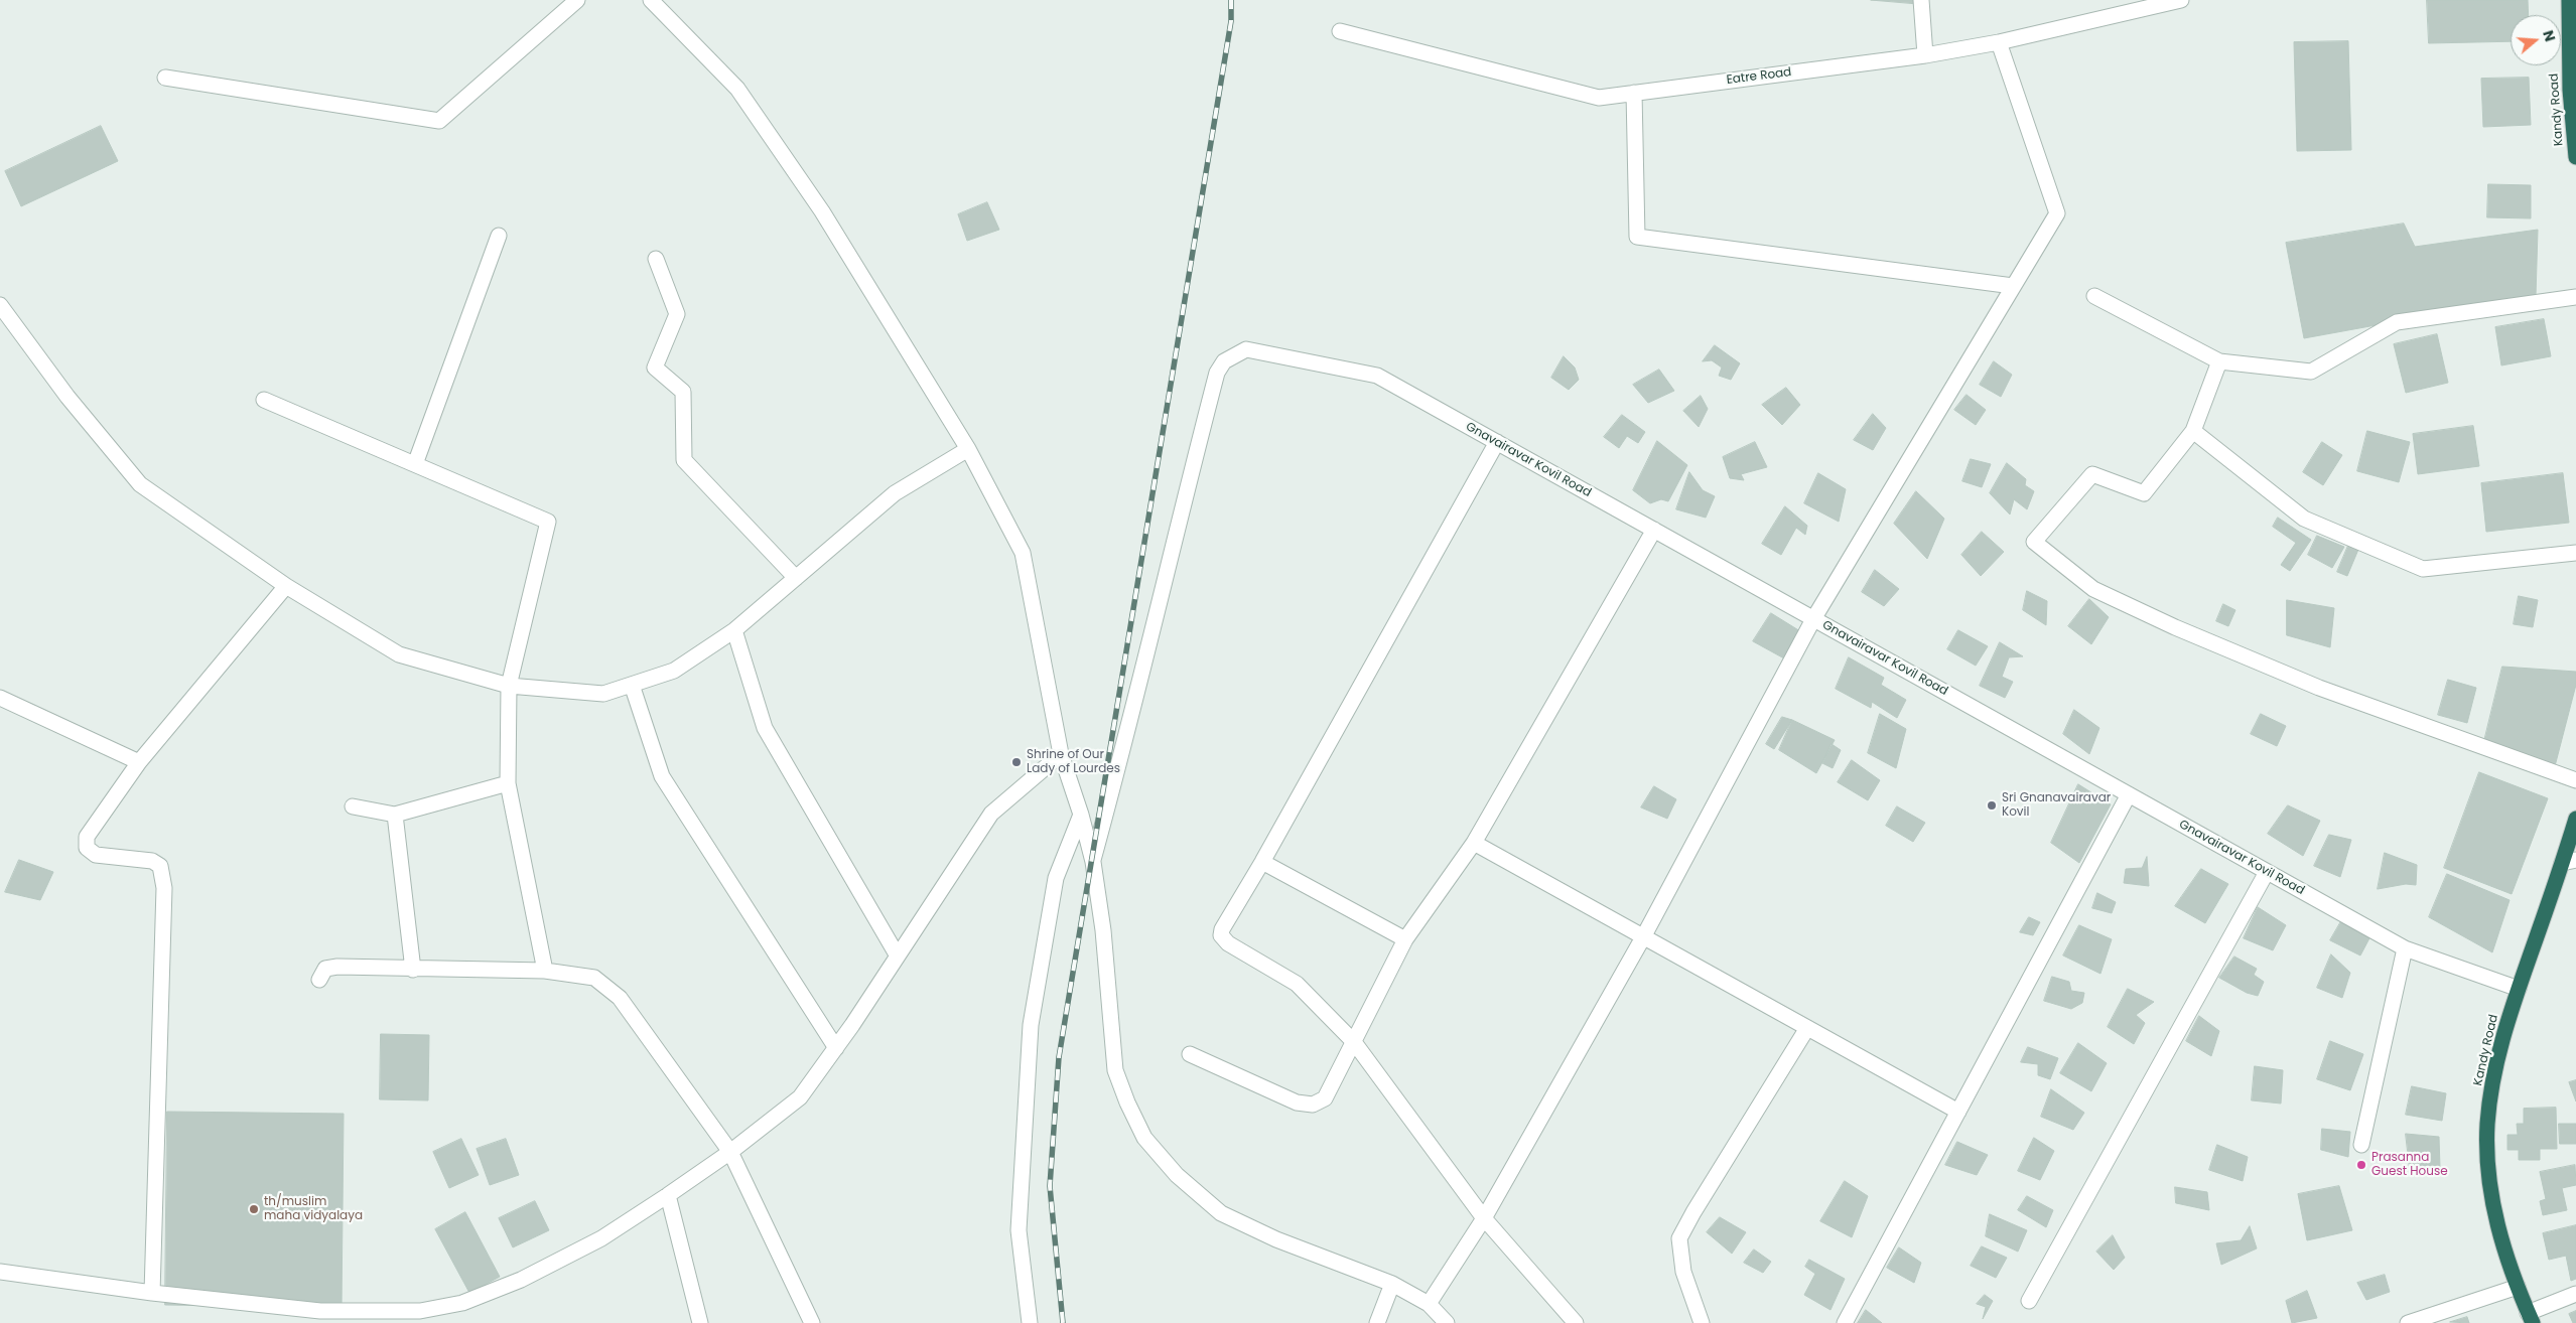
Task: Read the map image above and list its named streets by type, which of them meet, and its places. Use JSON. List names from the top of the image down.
{
  "streets": {
    "highway": ["Kandy Road"],
    "street": ["Eatre Road", "Gnavairavar Kovil Road"]
  },
  "crossings": [
    ["Kandy Road", "Gnavairavar Kovil Road"]
  ],
  "places": [
    "Shrine of Our Lady of Lourdes",
    "Sri Gnanavairavar Kovil",
    "Prasanna Guest House",
    "th/muslim maha vidyalaya"
  ],
  "north": "right"
}
